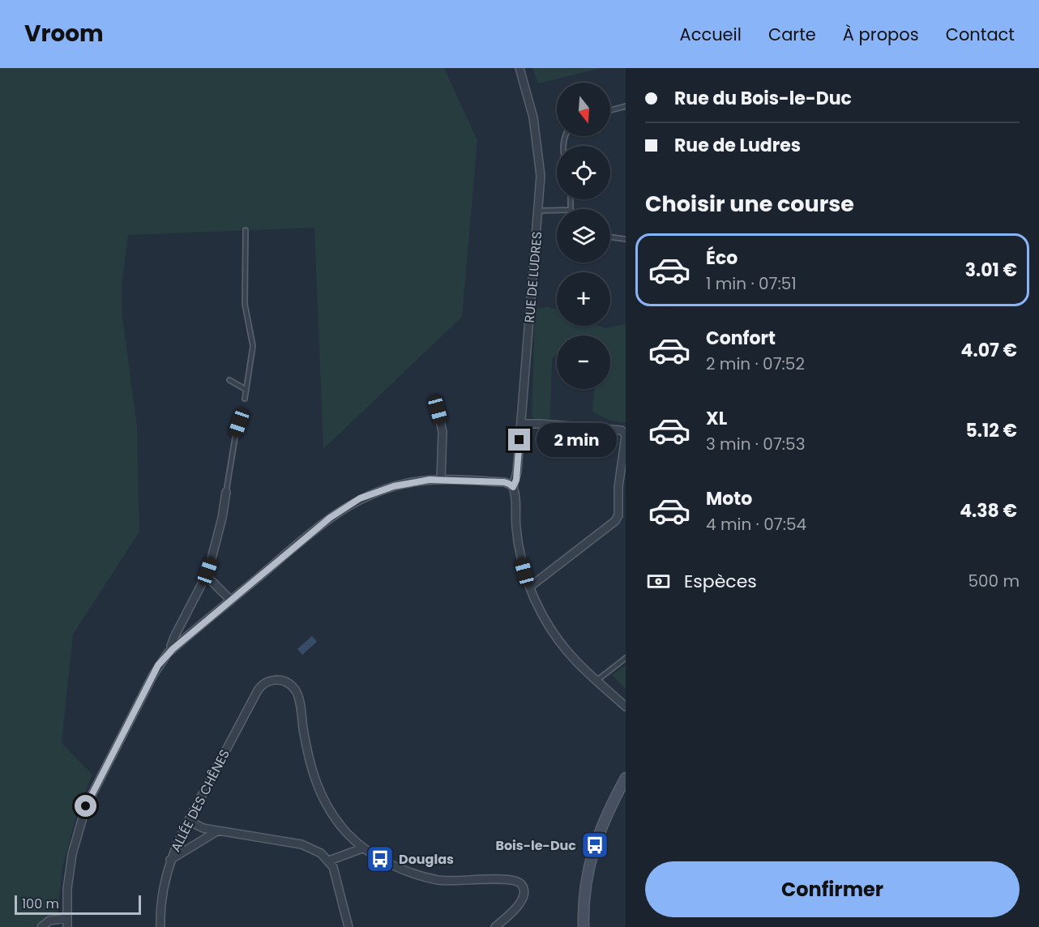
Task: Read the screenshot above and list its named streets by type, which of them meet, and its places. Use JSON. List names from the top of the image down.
{
  "streets": {
    "street": ["RUE DE LUDRES", "ALLÉE DES CHÊNES"]
  },
  "places": {
    "bus stop": ["Bois-le-Duc", "Douglas"]
  },
  "scale_bar": "100 m",
  "north": "bottom",
  "page": {
    "header": "Vroom",
    "nav": [
      "Accueil",
      "Carte",
      "À propos",
      "Contact"
    ],
    "banner": ["Rue du Bois-le-Duc", "Rue de Ludres"],
    "map_buttons": ["+", "−"],
    "heading": "Choisir une course",
    "list": [
      {
        "name": "Éco",
        "note": "1 min · 07:51",
        "value": "3.01 €"
      },
      {
        "name": "Confort",
        "note": "2 min · 07:52",
        "value": "4.07 €"
      },
      {
        "name": "XL",
        "note": "3 min · 07:53",
        "value": "5.12 €"
      },
      {
        "name": "Moto",
        "note": "4 min · 07:54",
        "value": "4.38 €"
      }
    ],
    "bubble": "2 min",
    "pay": ["Espèces", "500 m"],
    "buttons": "Confirmer",
    "scale": "100 m"
  }
}
